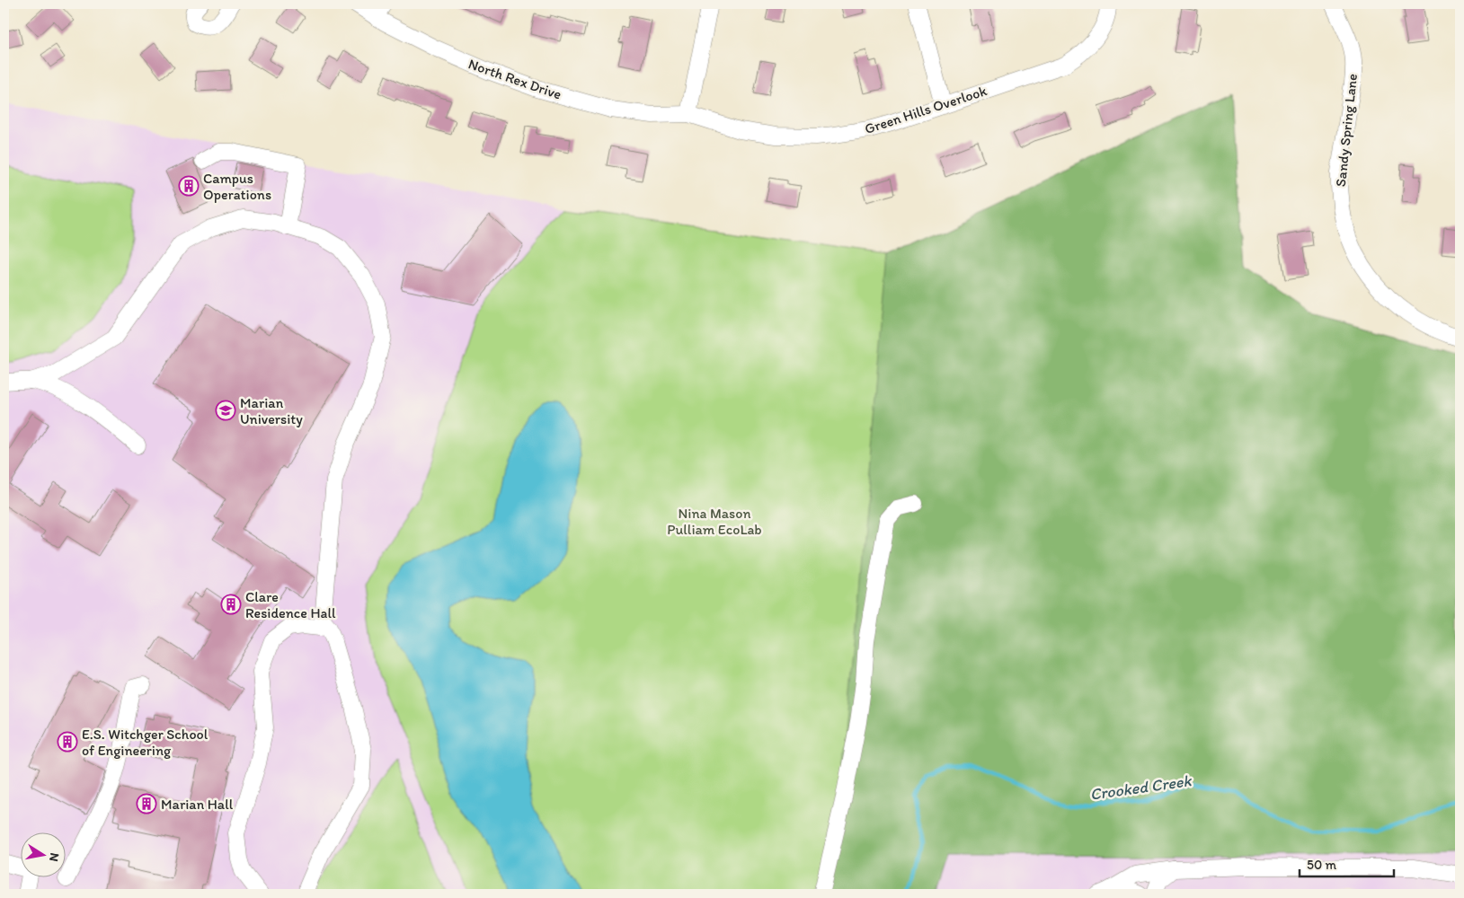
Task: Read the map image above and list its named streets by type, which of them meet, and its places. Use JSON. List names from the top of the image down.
{
  "streets": {
    "street": ["North Rex Drive", "Green Hills Overlook", "Sandy Spring Lane"]
  },
  "crossings": [
    ["North Rex Drive", "Green Hills Overlook"]
  ],
  "water": ["Crooked Creek"],
  "parks": ["Nina Mason Pulliam EcoLab"],
  "places": {
    "building": [
      "Campus Operations",
      "Clare Residence Hall",
      "E.S. Witchger School of Engineering",
      "Marian Hall"
    ],
    "school or university": ["Marian University"]
  },
  "scale_bar": "50 m",
  "north": "right"
}
